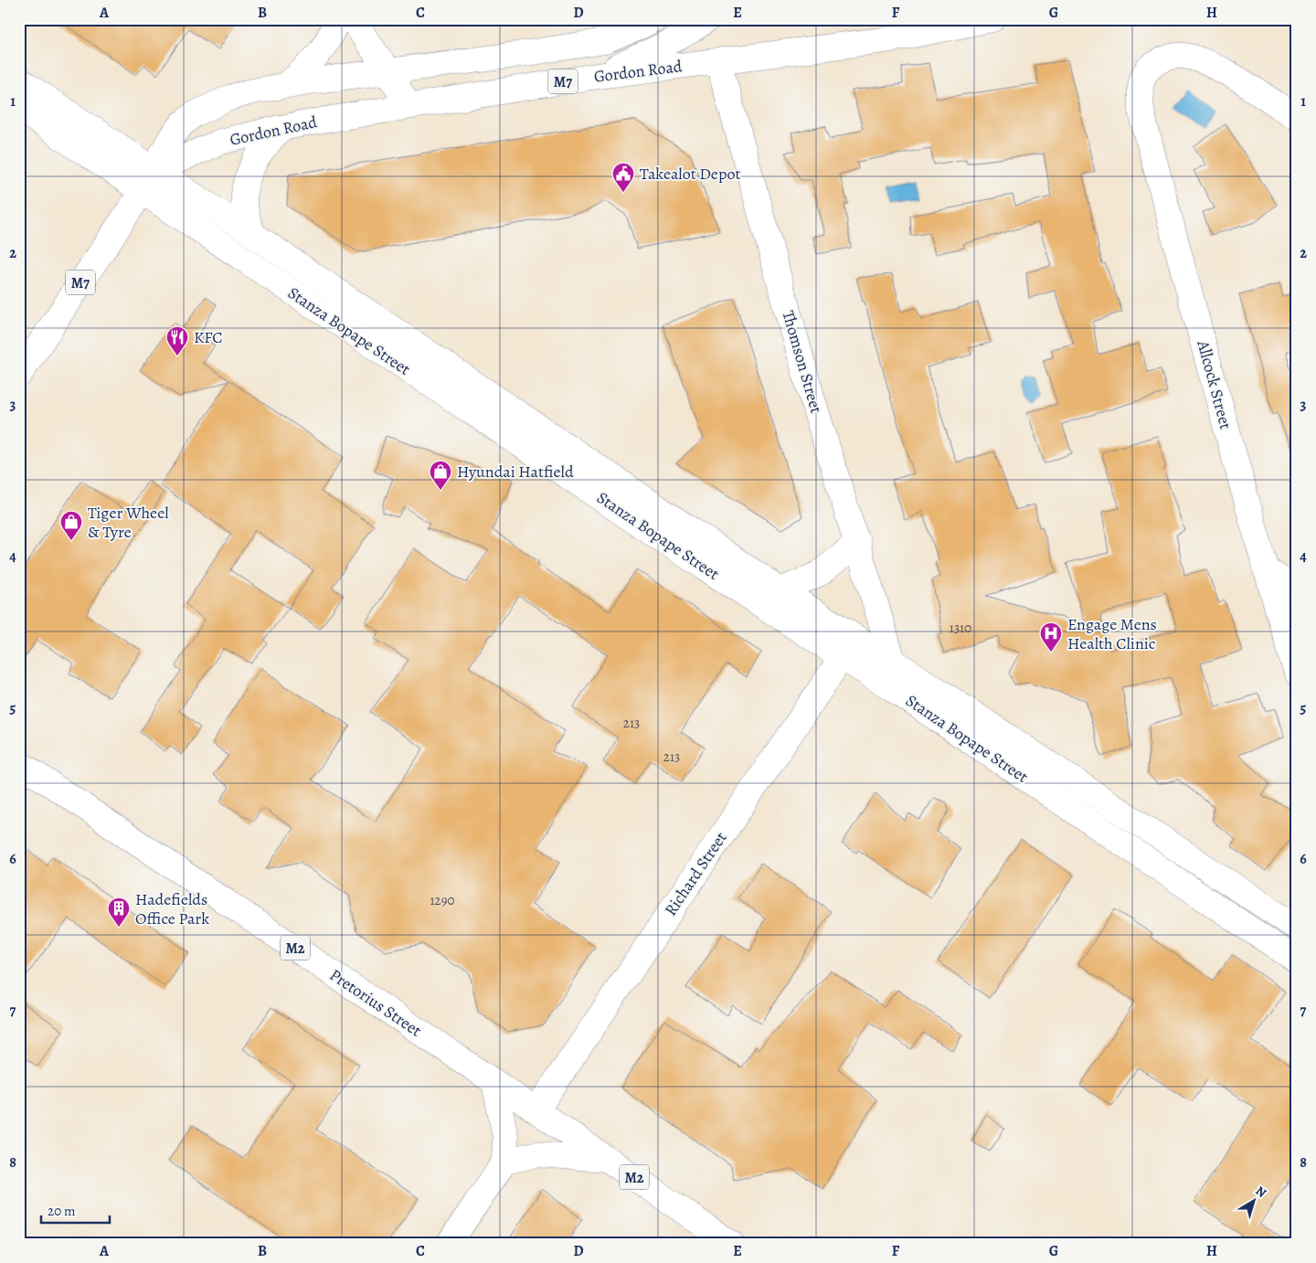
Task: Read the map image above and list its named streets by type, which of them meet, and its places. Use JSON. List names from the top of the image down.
{
  "streets": {
    "main road": [
      "Gordon Road",
      "M7",
      "Stanza Bopape Street",
      "Thomson Street",
      "Allcock Street",
      "Richard Street",
      "M2",
      "Pretorius Street"
    ]
  },
  "crossings": [
    ["Gordon Road", "Stanza Bopape Street"],
    ["Gordon Road", "Thomson Street"],
    ["Stanza Bopape Street", "Thomson Street"],
    ["Stanza Bopape Street", "Richard Street"],
    ["Richard Street", "Pretorius Street"]
  ],
  "places": {
    "public building": ["Takealot Depot"],
    "restaurant": ["KFC"],
    "shop": ["Hyundai Hatfield", "Tiger Wheel & Tyre"],
    "hospital": ["Engage Mens Health Clinic"],
    "building": ["Hadefields Office Park"]
  },
  "house_numbers": [
    "1310",
    "213",
    "213",
    "1290"
  ],
  "scale_bar": "20 m",
  "north": "top right",
  "grid": {
    "columns": [
      "A",
      "B",
      "C",
      "D",
      "E",
      "F",
      "G",
      "H"
    ],
    "rows": [
      "1",
      "2",
      "3",
      "4",
      "5",
      "6",
      "7",
      "8"
    ]
  }
}
